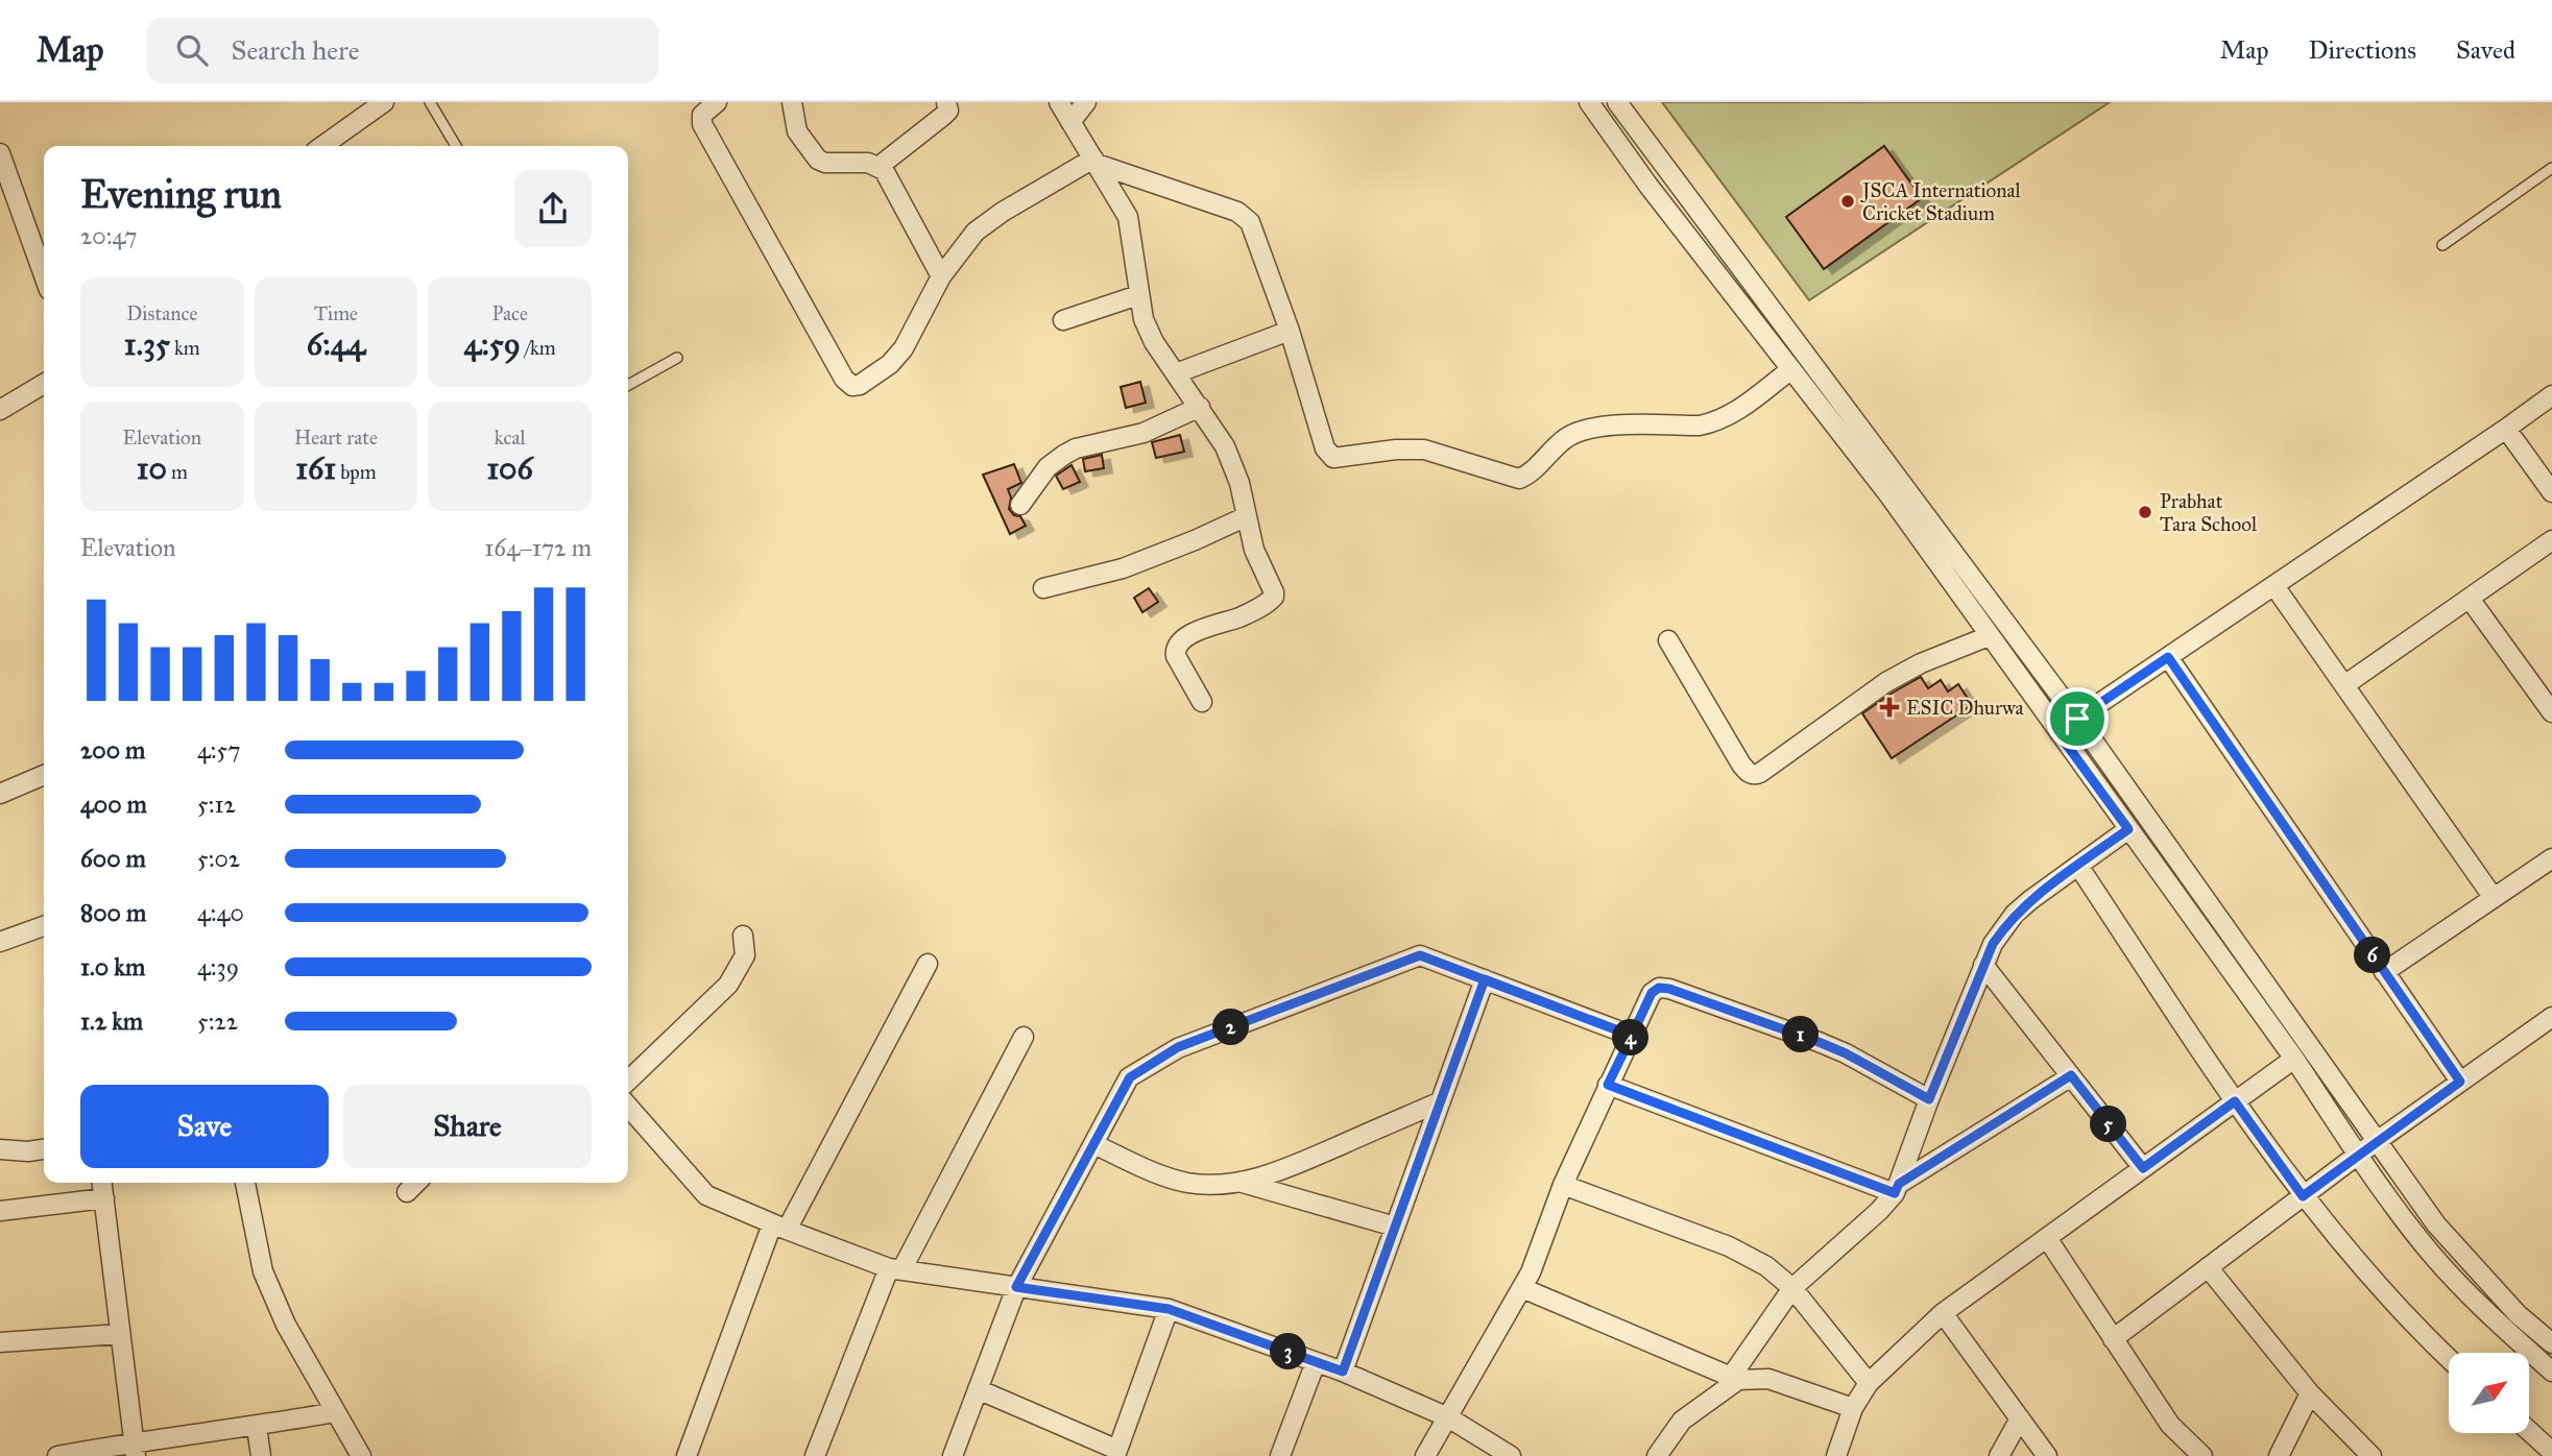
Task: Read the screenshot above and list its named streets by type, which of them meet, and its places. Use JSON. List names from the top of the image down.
{
  "places": {
    "other": ["JSCA International Cricket Stadium", "Prabhat Tara School"],
    "health": ["ESIC Dhurwa"]
  },
  "north": "top right",
  "page": {
    "header": "Map",
    "search": "Search here",
    "nav": ["Map", "Directions", "Saved"],
    "heading": ["Evening run", "20:47"],
    "stats": [
      ["Distance", "1.35 km"],
      ["Time", "6:44"],
      ["Pace", "4:59 /km"],
      ["Elevation", "10 m"],
      ["Heart rate", "161 bpm"],
      ["kcal", "106"]
    ],
    "chart": ["Elevation", "164–172 m"],
    "list": [
      {
        "name": "200 m",
        "note": "4:57"
      },
      {
        "name": "400 m",
        "note": "5:12"
      },
      {
        "name": "600 m",
        "note": "5:02"
      },
      {
        "name": "800 m",
        "note": "4:40"
      },
      {
        "name": "1.0 km",
        "note": "4:39"
      },
      {
        "name": "1.2 km",
        "note": "5:22"
      }
    ],
    "pins": [
      "6",
      "2",
      "1",
      "4",
      "5",
      "3"
    ],
    "buttons": ["Save", "Share"]
  }
}
